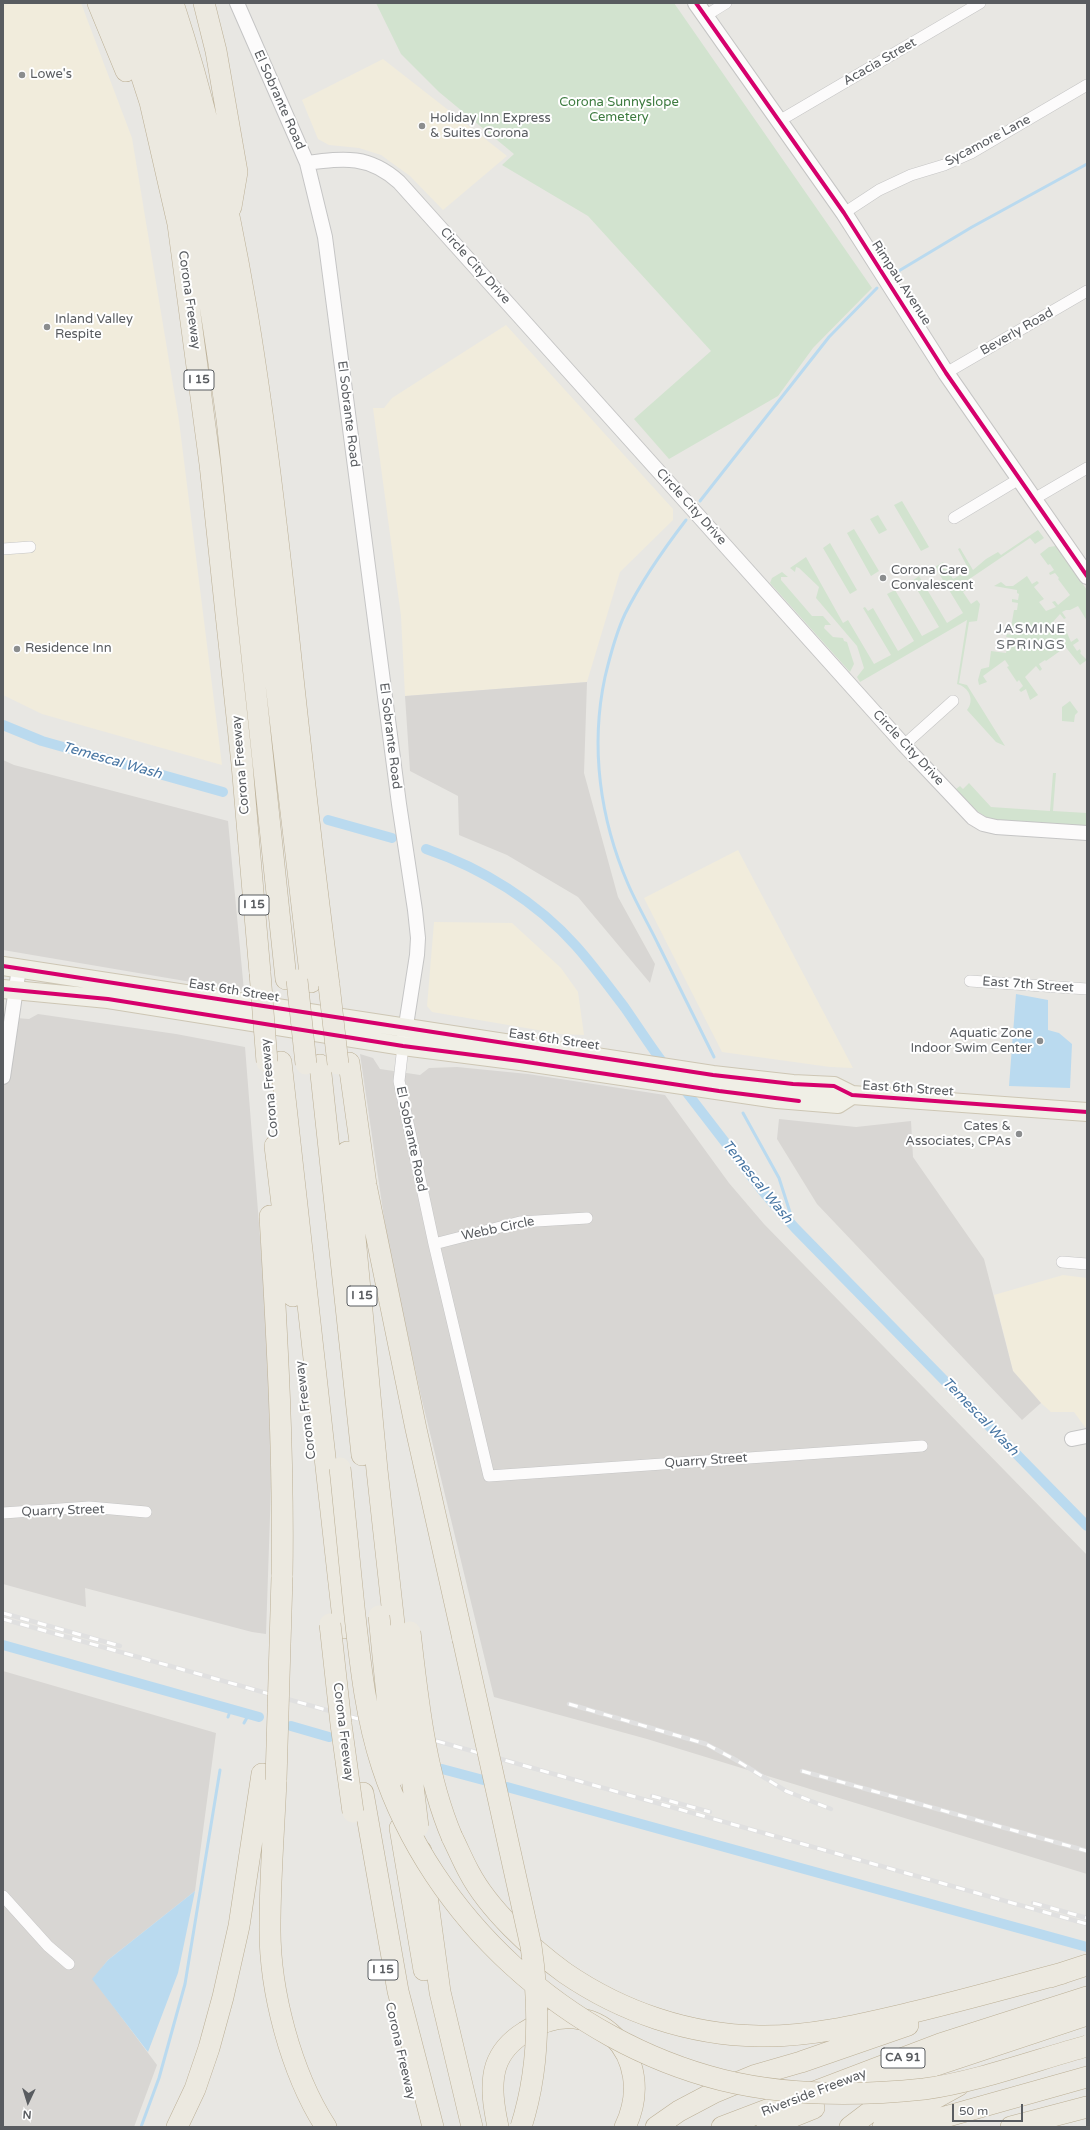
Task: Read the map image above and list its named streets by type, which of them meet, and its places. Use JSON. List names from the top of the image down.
{
  "streets": {
    "highway": [
      "Corona Freeway",
      "I 15",
      "CA 91",
      "Riverside Freeway"
    ],
    "main road": ["Rimpau Avenue", "East 6th Street"],
    "street": [
      "Acacia Street",
      "El Sobrante Road",
      "Sycamore Lane",
      "Circle City Drive",
      "Beverly Road",
      "East 7th Street",
      "Webb Circle",
      "Quarry Street"
    ]
  },
  "crossings": [
    ["Acacia Street", "Rimpau Avenue"],
    ["El Sobrante Road", "Circle City Drive"],
    ["El Sobrante Road", "East 6th Street"],
    ["El Sobrante Road", "Webb Circle"],
    ["El Sobrante Road", "Quarry Street"],
    ["Sycamore Lane", "Rimpau Avenue"],
    ["Rimpau Avenue", "Beverly Road"]
  ],
  "districts": ["JASMINE SPRINGS"],
  "water": ["Temescal Wash"],
  "parks": ["Corona Sunnyslope Cemetery"],
  "places": [
    "Lowe's",
    "Holiday Inn Express & Suites Corona",
    "Inland Valley Respite",
    "Corona Care Convalescent",
    "Residence Inn",
    "Aquatic Zone Indoor Swim Center",
    "Cates & Associates, CPAs"
  ],
  "scale_bar": "50 m",
  "north": "bottom"
}
